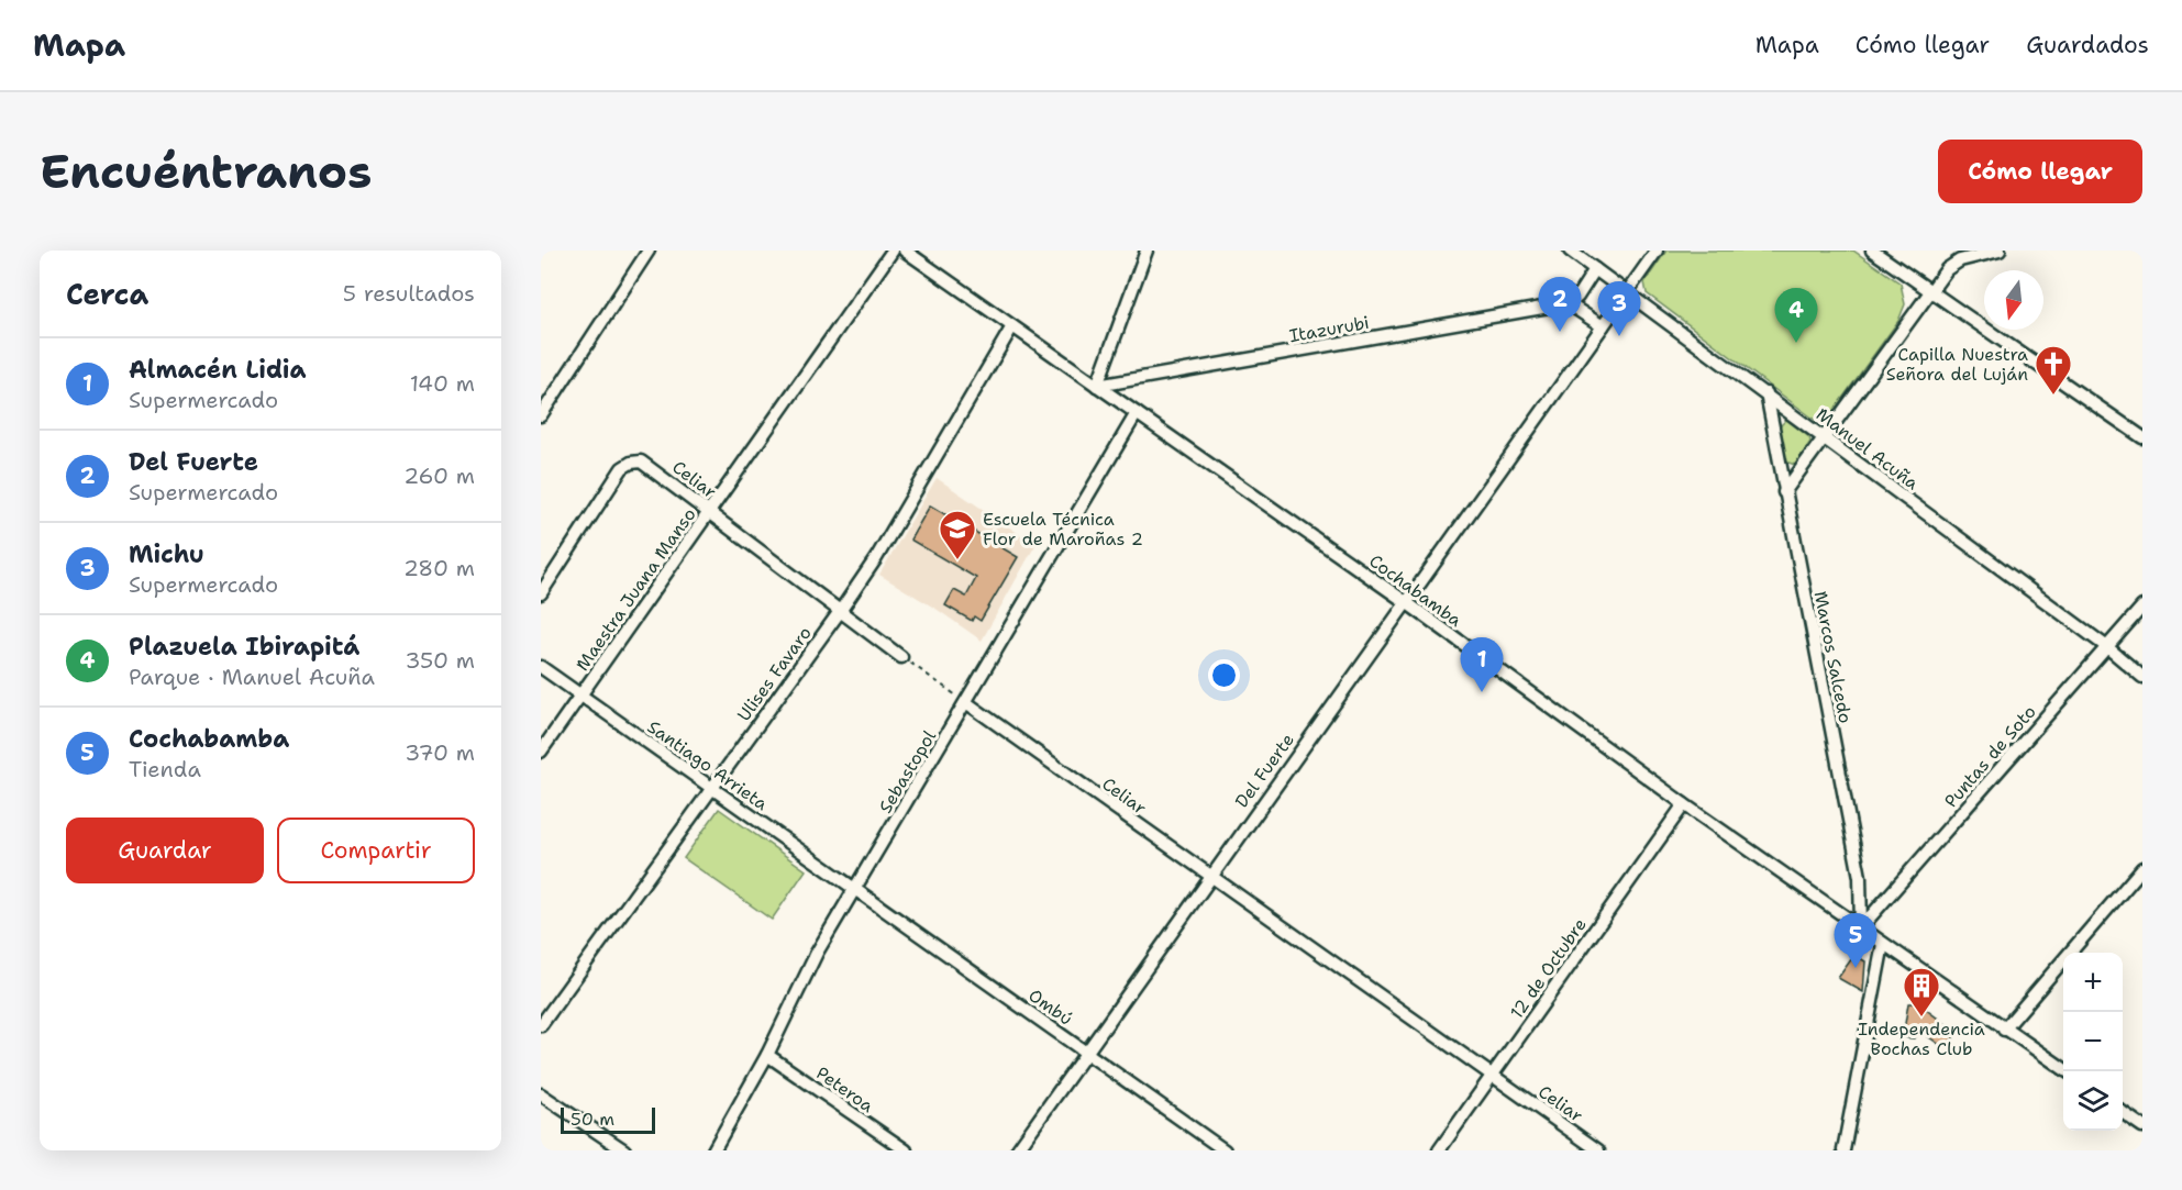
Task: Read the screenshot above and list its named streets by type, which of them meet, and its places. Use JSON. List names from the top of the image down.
{
  "streets": {
    "street": [
      "Itazurubi",
      "Manuel Acuña",
      "Celiar",
      "Maestra Juana Manso",
      "Cochabamba",
      "Marcos Salcedo",
      "Ulises Favaro",
      "Puntas de Soto",
      "Santiago Arrieta",
      "Del Fuerte",
      "Sebastopol",
      "12 de Octubre",
      "Ombú",
      "Peteroa"
    ]
  },
  "crossings": [
    ["Itazurubi", "Cochabamba"],
    ["Manuel Acuña", "Marcos Salcedo"],
    ["Manuel Acuña", "Puntas de Soto"],
    ["Manuel Acuña", "Del Fuerte"],
    ["Celiar", "Maestra Juana Manso"],
    ["Celiar", "Ulises Favaro"],
    ["Celiar", "Del Fuerte"],
    ["Celiar", "Sebastopol"],
    ["Celiar", "12 de Octubre"],
    ["Maestra Juana Manso", "Santiago Arrieta"],
    ["Cochabamba", "Marcos Salcedo"],
    ["Cochabamba", "Ulises Favaro"],
    ["Cochabamba", "Puntas de Soto"],
    ["Cochabamba", "Del Fuerte"],
    ["Cochabamba", "Sebastopol"],
    ["Cochabamba", "12 de Octubre"],
    ["Marcos Salcedo", "Puntas de Soto"],
    ["Ulises Favaro", "Santiago Arrieta"],
    ["Santiago Arrieta", "Sebastopol"],
    ["Santiago Arrieta", "Ombú"],
    ["Del Fuerte", "Ombú"],
    ["Sebastopol", "Ombú"],
    ["Sebastopol", "Peteroa"]
  ],
  "places": {
    "church": ["Capilla Nuestra Señora del Luján"],
    "school or university": ["Escuela Técnica Flor de Maroñas 2"],
    "building": ["Independencia Bochas Club"]
  },
  "scale_bar": "50 m",
  "north": "bottom",
  "page": {
    "header": "Mapa",
    "nav": ["Mapa", "Cómo llegar", "Guardados"],
    "buttons": [
      "Cómo llegar",
      ["Guardar", "Compartir"]
    ],
    "title": "Encuéntranos",
    "heading": ["Cerca", "5 resultados"],
    "pins": [
      "2",
      "3",
      "4",
      "1",
      "5"
    ],
    "list": [
      {
        "mark": "1",
        "name": "Almacén Lidia",
        "note": "Supermercado",
        "value": "140 m"
      },
      {
        "mark": "2",
        "name": "Del Fuerte",
        "note": "Supermercado",
        "value": "260 m"
      },
      {
        "mark": "3",
        "name": "Michu",
        "note": "Supermercado",
        "value": "280 m"
      },
      {
        "mark": "4",
        "name": "Plazuela Ibirapitá",
        "note": "Parque · Manuel Acuña",
        "value": "350 m"
      },
      {
        "mark": "5",
        "name": "Cochabamba",
        "note": "Tienda",
        "value": "370 m"
      }
    ],
    "map_buttons": ["+", "−"],
    "scale": "50 m"
  }
}
